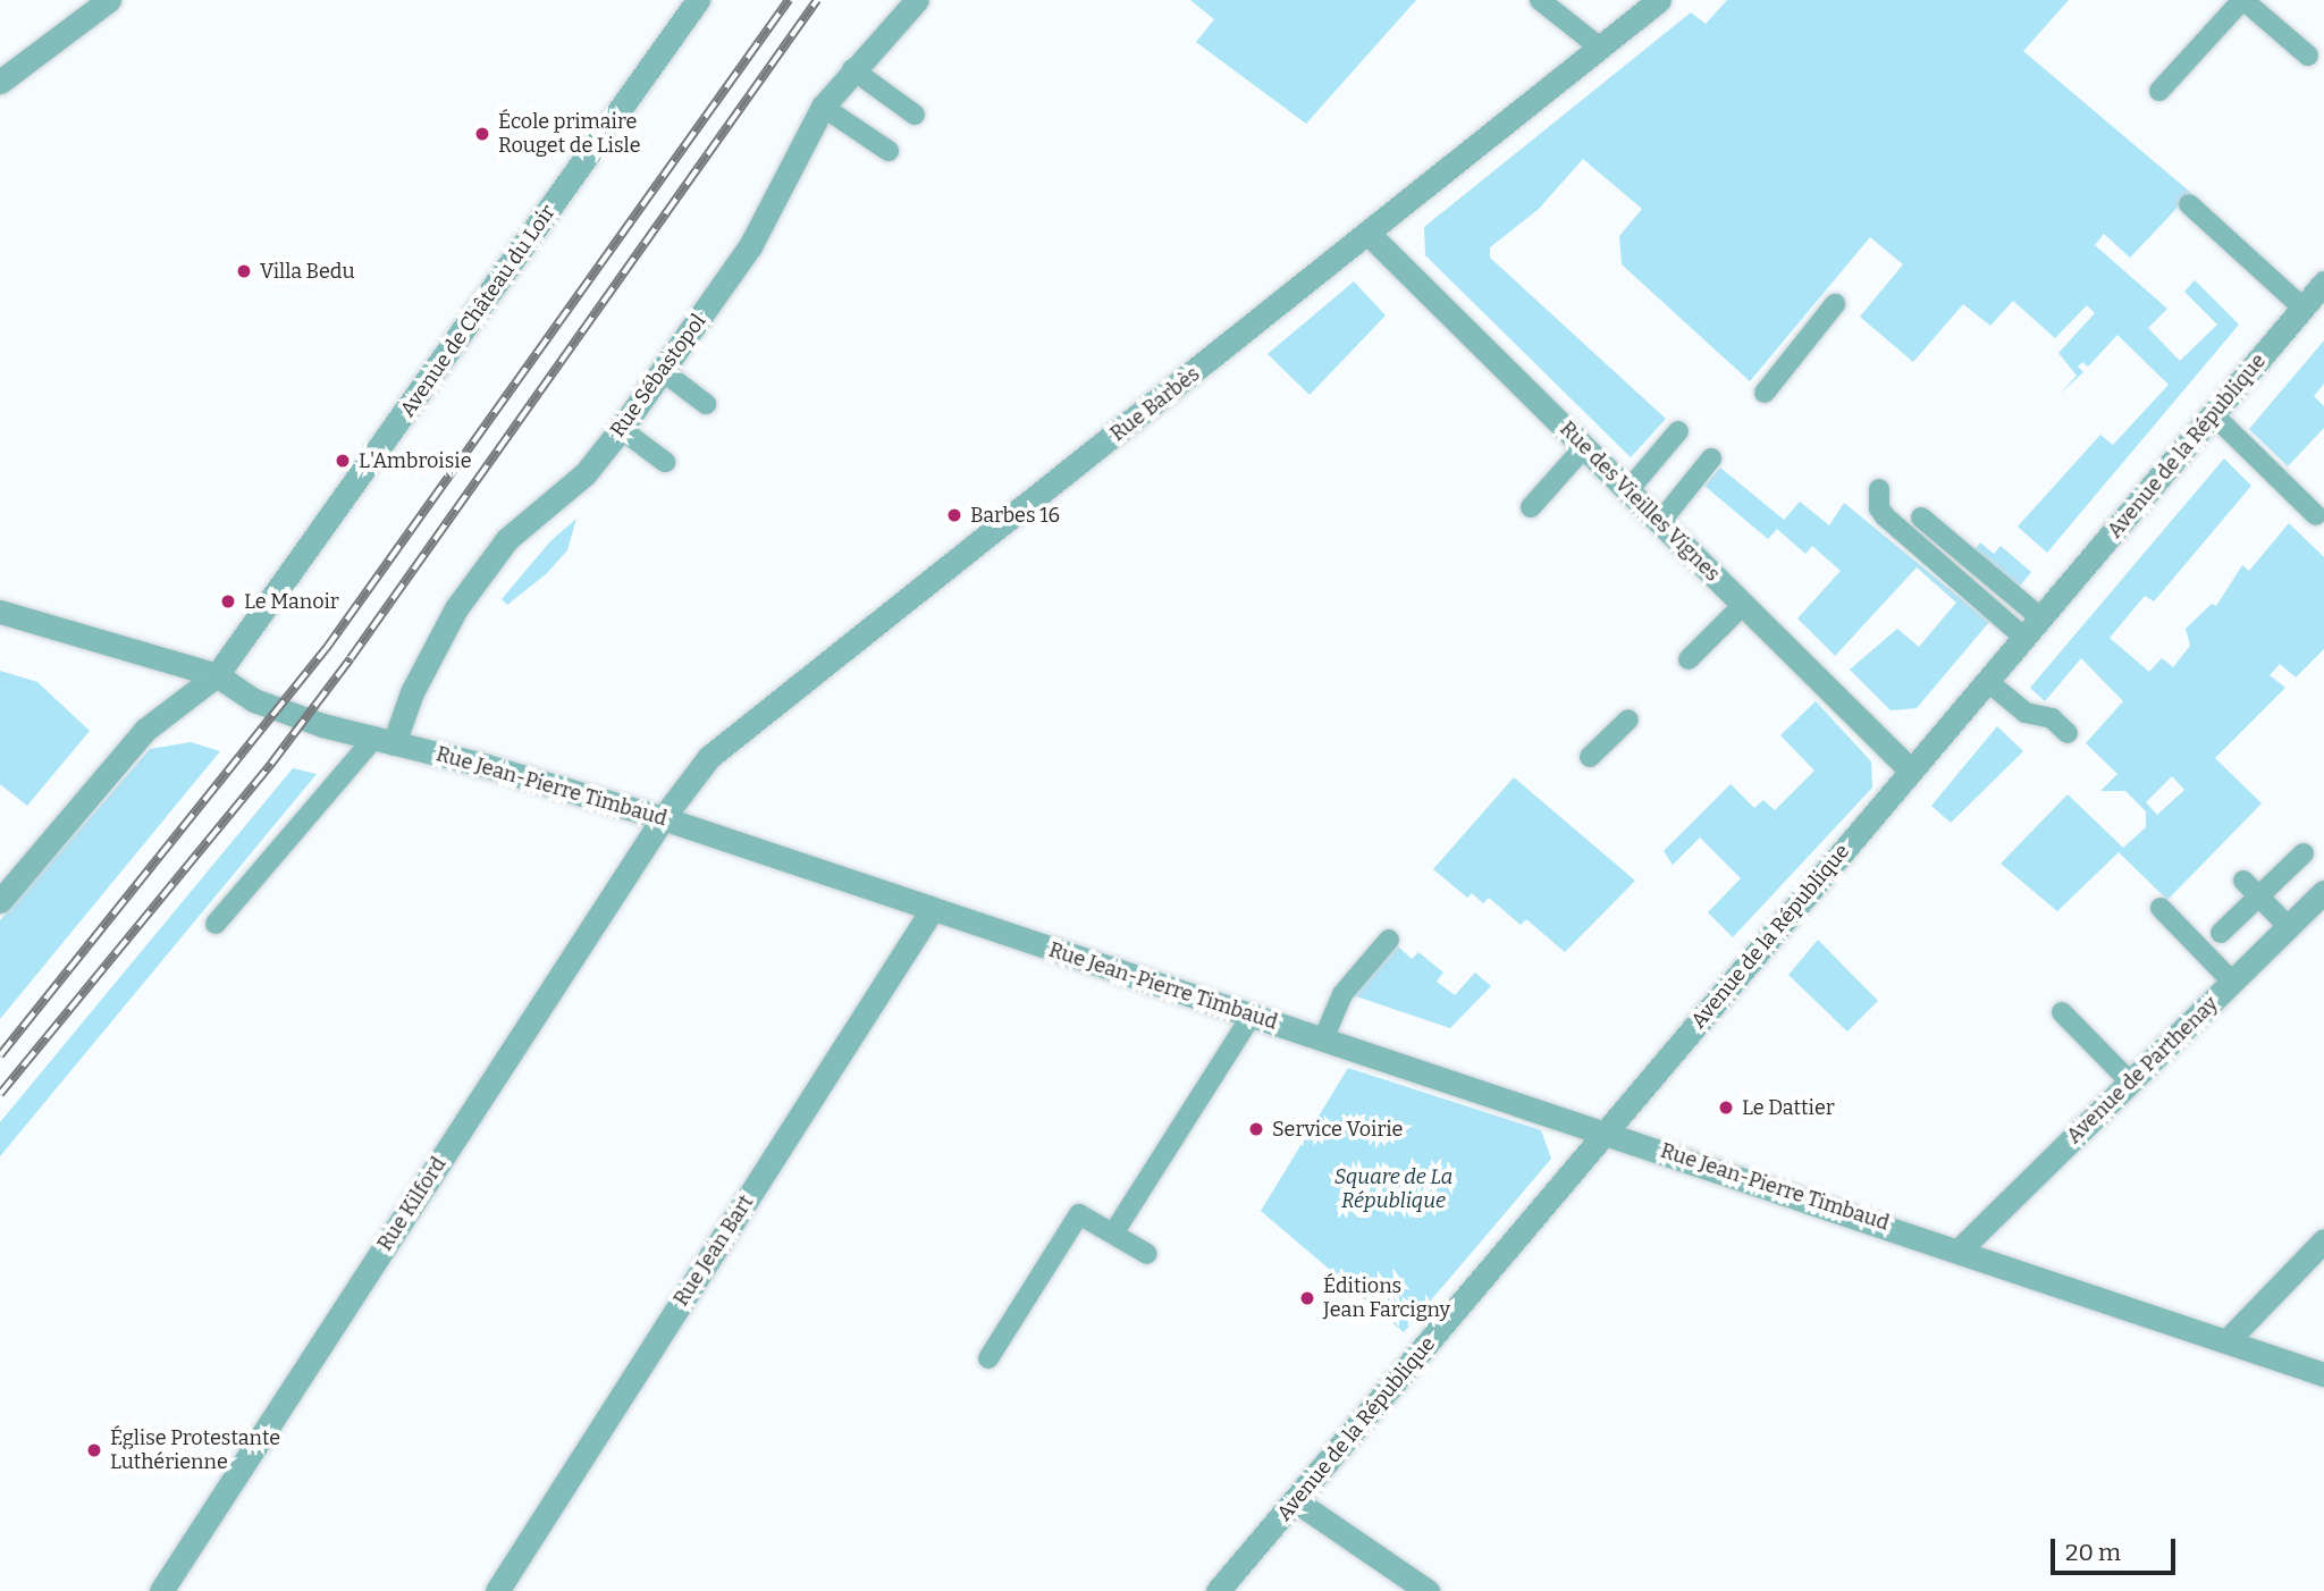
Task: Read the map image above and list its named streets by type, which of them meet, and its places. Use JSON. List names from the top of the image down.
{
  "streets": {
    "street": [
      "Avenue de Château du Loir",
      "Rue Sébastopol",
      "Rue Barbès",
      "Avenue de la République",
      "Rue des Vieilles Vignes",
      "Rue Jean-Pierre Timbaud",
      "Avenue de Parthenay",
      "Rue Kilford",
      "Rue Jean Bart"
    ]
  },
  "crossings": [
    ["Avenue de Château du Loir", "Rue Jean-Pierre Timbaud"],
    ["Rue Sébastopol", "Rue Jean-Pierre Timbaud"],
    ["Rue Barbès", "Rue des Vieilles Vignes"],
    ["Rue Barbès", "Rue Jean-Pierre Timbaud"],
    ["Rue Barbès", "Rue Kilford"],
    ["Avenue de la République", "Rue des Vieilles Vignes"],
    ["Avenue de la République", "Rue Jean-Pierre Timbaud"],
    ["Rue Jean-Pierre Timbaud", "Avenue de Parthenay"],
    ["Rue Jean-Pierre Timbaud", "Rue Kilford"],
    ["Rue Jean-Pierre Timbaud", "Rue Jean Bart"]
  ],
  "parks": ["Square de La République"],
  "places": [
    "École primaire Rouget de Lisle",
    "Villa Bedu",
    "L'Ambroisie",
    "Barbes 16",
    "Le Manoir",
    "Le Dattier",
    "Service Voirie",
    "Éditions Jean Farcigny",
    "Église Protestante Luthérienne"
  ],
  "scale_bar": "20 m"
}
